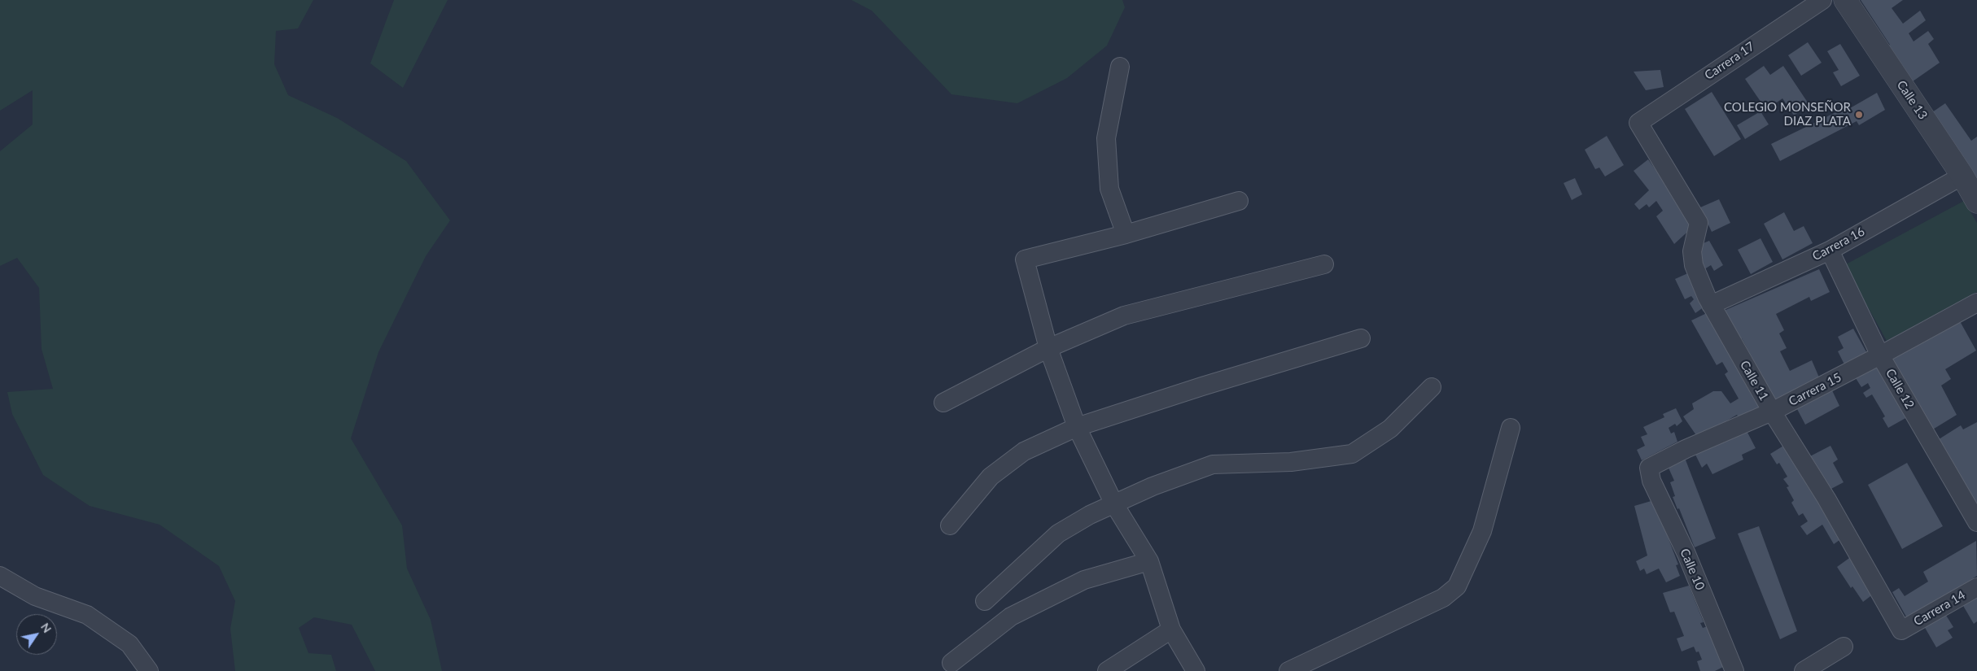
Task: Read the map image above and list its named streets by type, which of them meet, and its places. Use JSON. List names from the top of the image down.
{
  "streets": {
    "street": [
      "Carrera 17",
      "Calle 13",
      "Carrera 16",
      "Calle 11",
      "Calle 12",
      "Carrera 15",
      "Calle 10",
      "Carrera 14"
    ]
  },
  "crossings": [
    ["Carrera 17", "Calle 11"],
    ["Calle 13", "Carrera 16"],
    ["Carrera 16", "Calle 11"],
    ["Carrera 16", "Calle 12"],
    ["Calle 11", "Carrera 15"],
    ["Calle 11", "Carrera 14"],
    ["Calle 12", "Carrera 15"],
    ["Carrera 15", "Calle 10"]
  ],
  "places": ["COLEGIO MONSEÑOR DIAZ PLATA"],
  "north": "top right"
}
